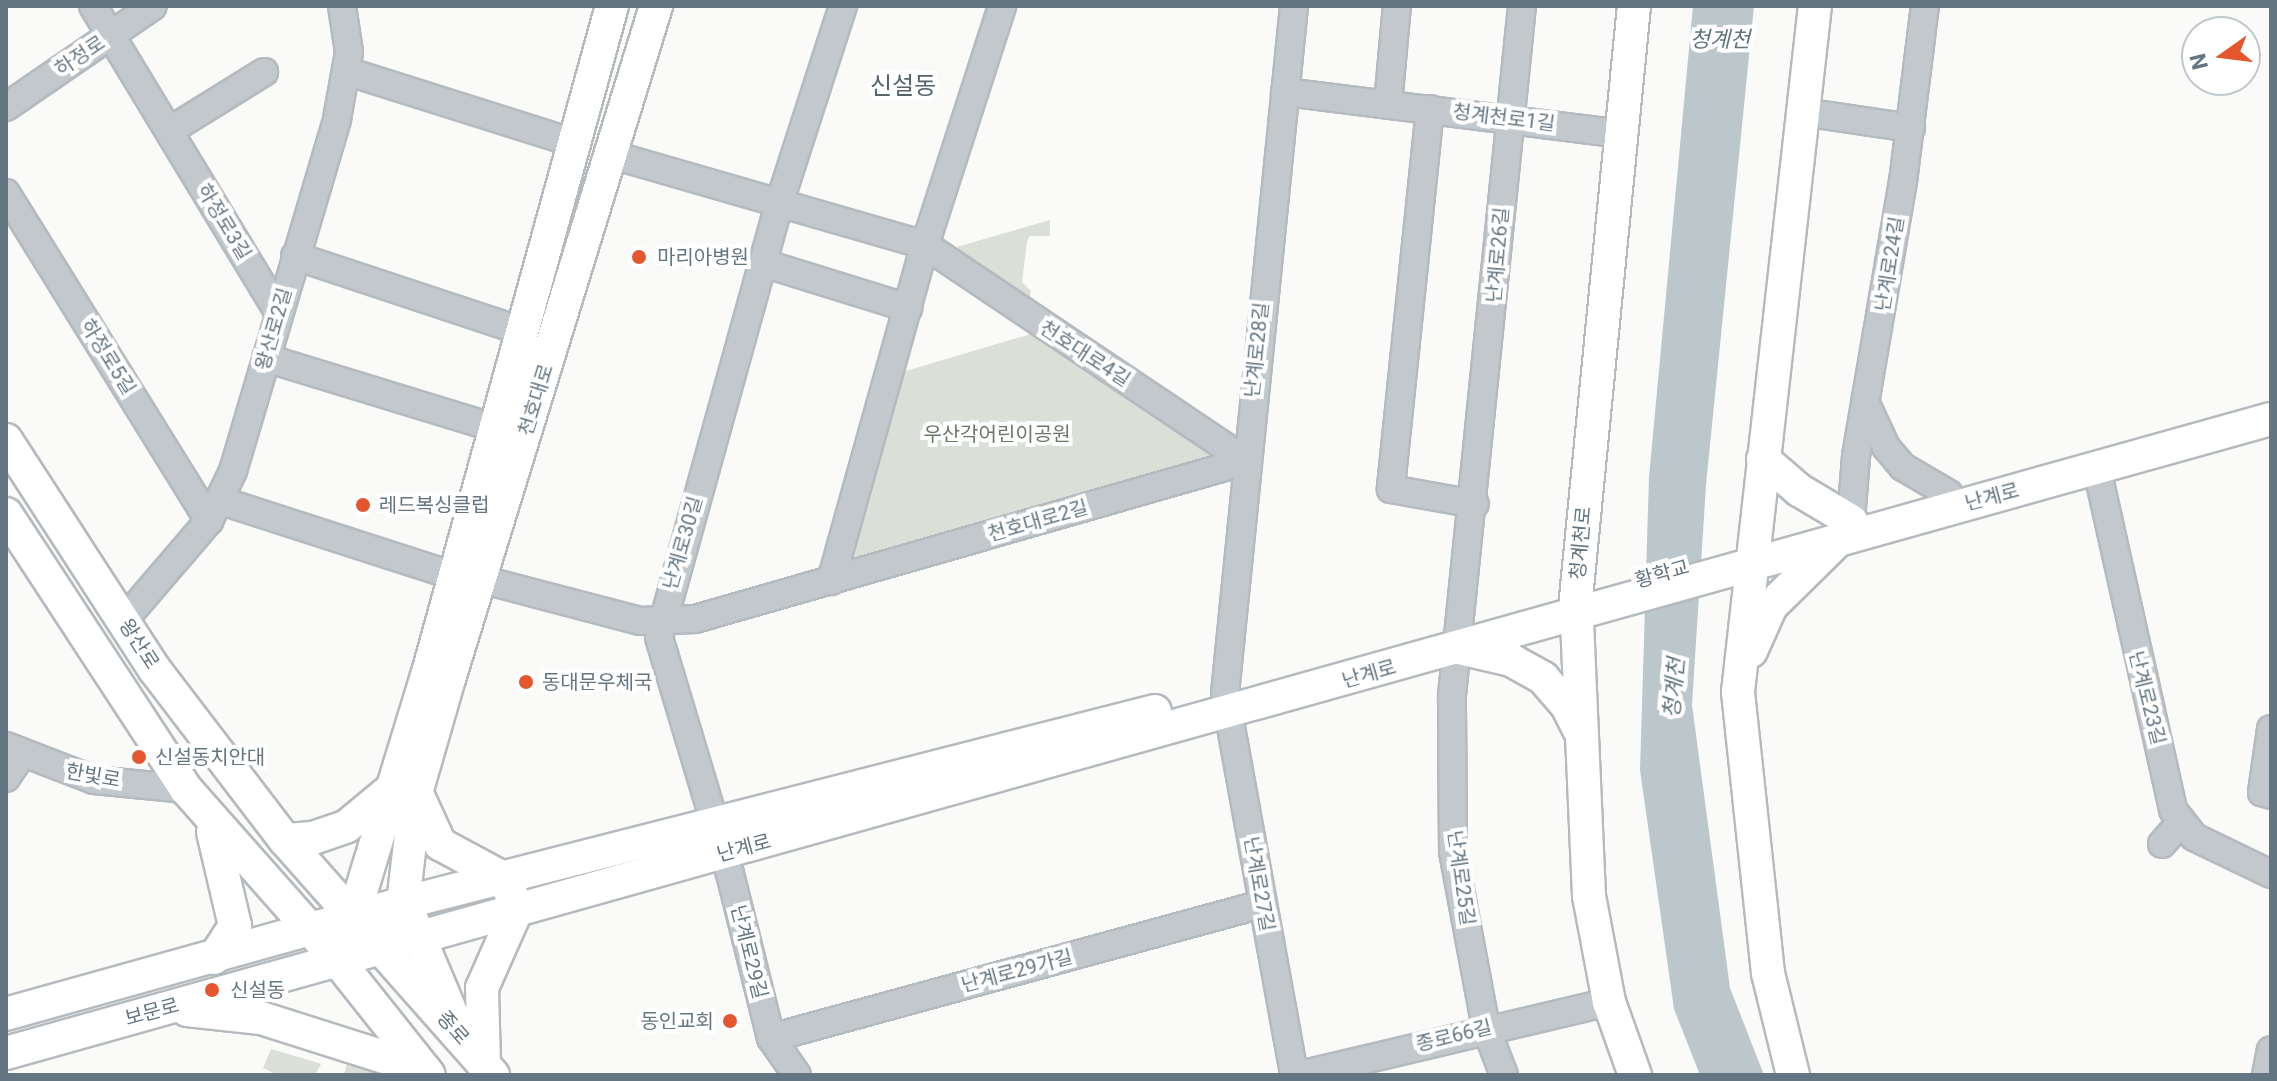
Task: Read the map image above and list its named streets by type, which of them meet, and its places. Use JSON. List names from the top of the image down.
{
  "streets": {
    "main road": [
      "천호대로",
      "난계로",
      "청계천로",
      "황학교",
      "왕산로",
      "보문로",
      "종로"
    ],
    "street": [
      "하정로",
      "청계천로1길",
      "하정로3길",
      "난계로26길",
      "난계로24길",
      "왕산로2길",
      "난계로28길",
      "천호대로4길",
      "하정로5길",
      "천호대로2길",
      "난계로30길",
      "난계로23길",
      "한빛로",
      "난계로25길",
      "난계로27길",
      "난계로29길",
      "난계로29가길",
      "종로66길"
    ]
  },
  "crossings": [
    ["하정로", "하정로3길"],
    ["청계천로1길", "난계로26길"],
    ["청계천로1길", "난계로28길"],
    ["청계천로1길", "청계천로"],
    ["하정로3길", "왕산로2길"],
    ["난계로26길", "난계로"],
    ["난계로26길", "난계로25길"],
    ["난계로24길", "난계로"],
    ["왕산로2길", "하정로5길"],
    ["왕산로2길", "천호대로"],
    ["왕산로2길", "왕산로"],
    ["난계로28길", "천호대로4길"],
    ["난계로28길", "난계로"],
    ["난계로28길", "천호대로2길"],
    ["난계로28길", "난계로27길"],
    ["천호대로4길", "천호대로"],
    ["천호대로4길", "천호대로2길"],
    ["천호대로4길", "난계로30길"],
    ["천호대로", "천호대로2길"],
    ["난계로", "난계로30길"],
    ["난계로", "청계천로"],
    ["난계로", "황학교"],
    ["난계로", "왕산로"],
    ["난계로", "난계로23길"],
    ["난계로", "난계로25길"],
    ["난계로", "난계로27길"],
    ["난계로", "난계로29길"],
    ["난계로", "보문로"],
    ["난계로", "종로"],
    ["천호대로2길", "난계로30길"],
    ["난계로30길", "난계로29길"],
    ["청계천로", "황학교"],
    ["청계천로", "종로66길"],
    ["왕산로", "한빛로"],
    ["왕산로", "보문로"],
    ["왕산로", "종로"],
    ["난계로25길", "종로66길"],
    ["난계로27길", "난계로29가길"],
    ["난계로29길", "난계로29가길"],
    ["보문로", "종로"]
  ],
  "districts": ["신설동"],
  "water": ["청계천"],
  "parks": ["우산각어린이공원"],
  "places": [
    "마리아병원",
    "레드복싱클럽",
    "동대문우체국",
    "신설동치안대",
    "신설동",
    "동인교회"
  ],
  "north": "left"
}
